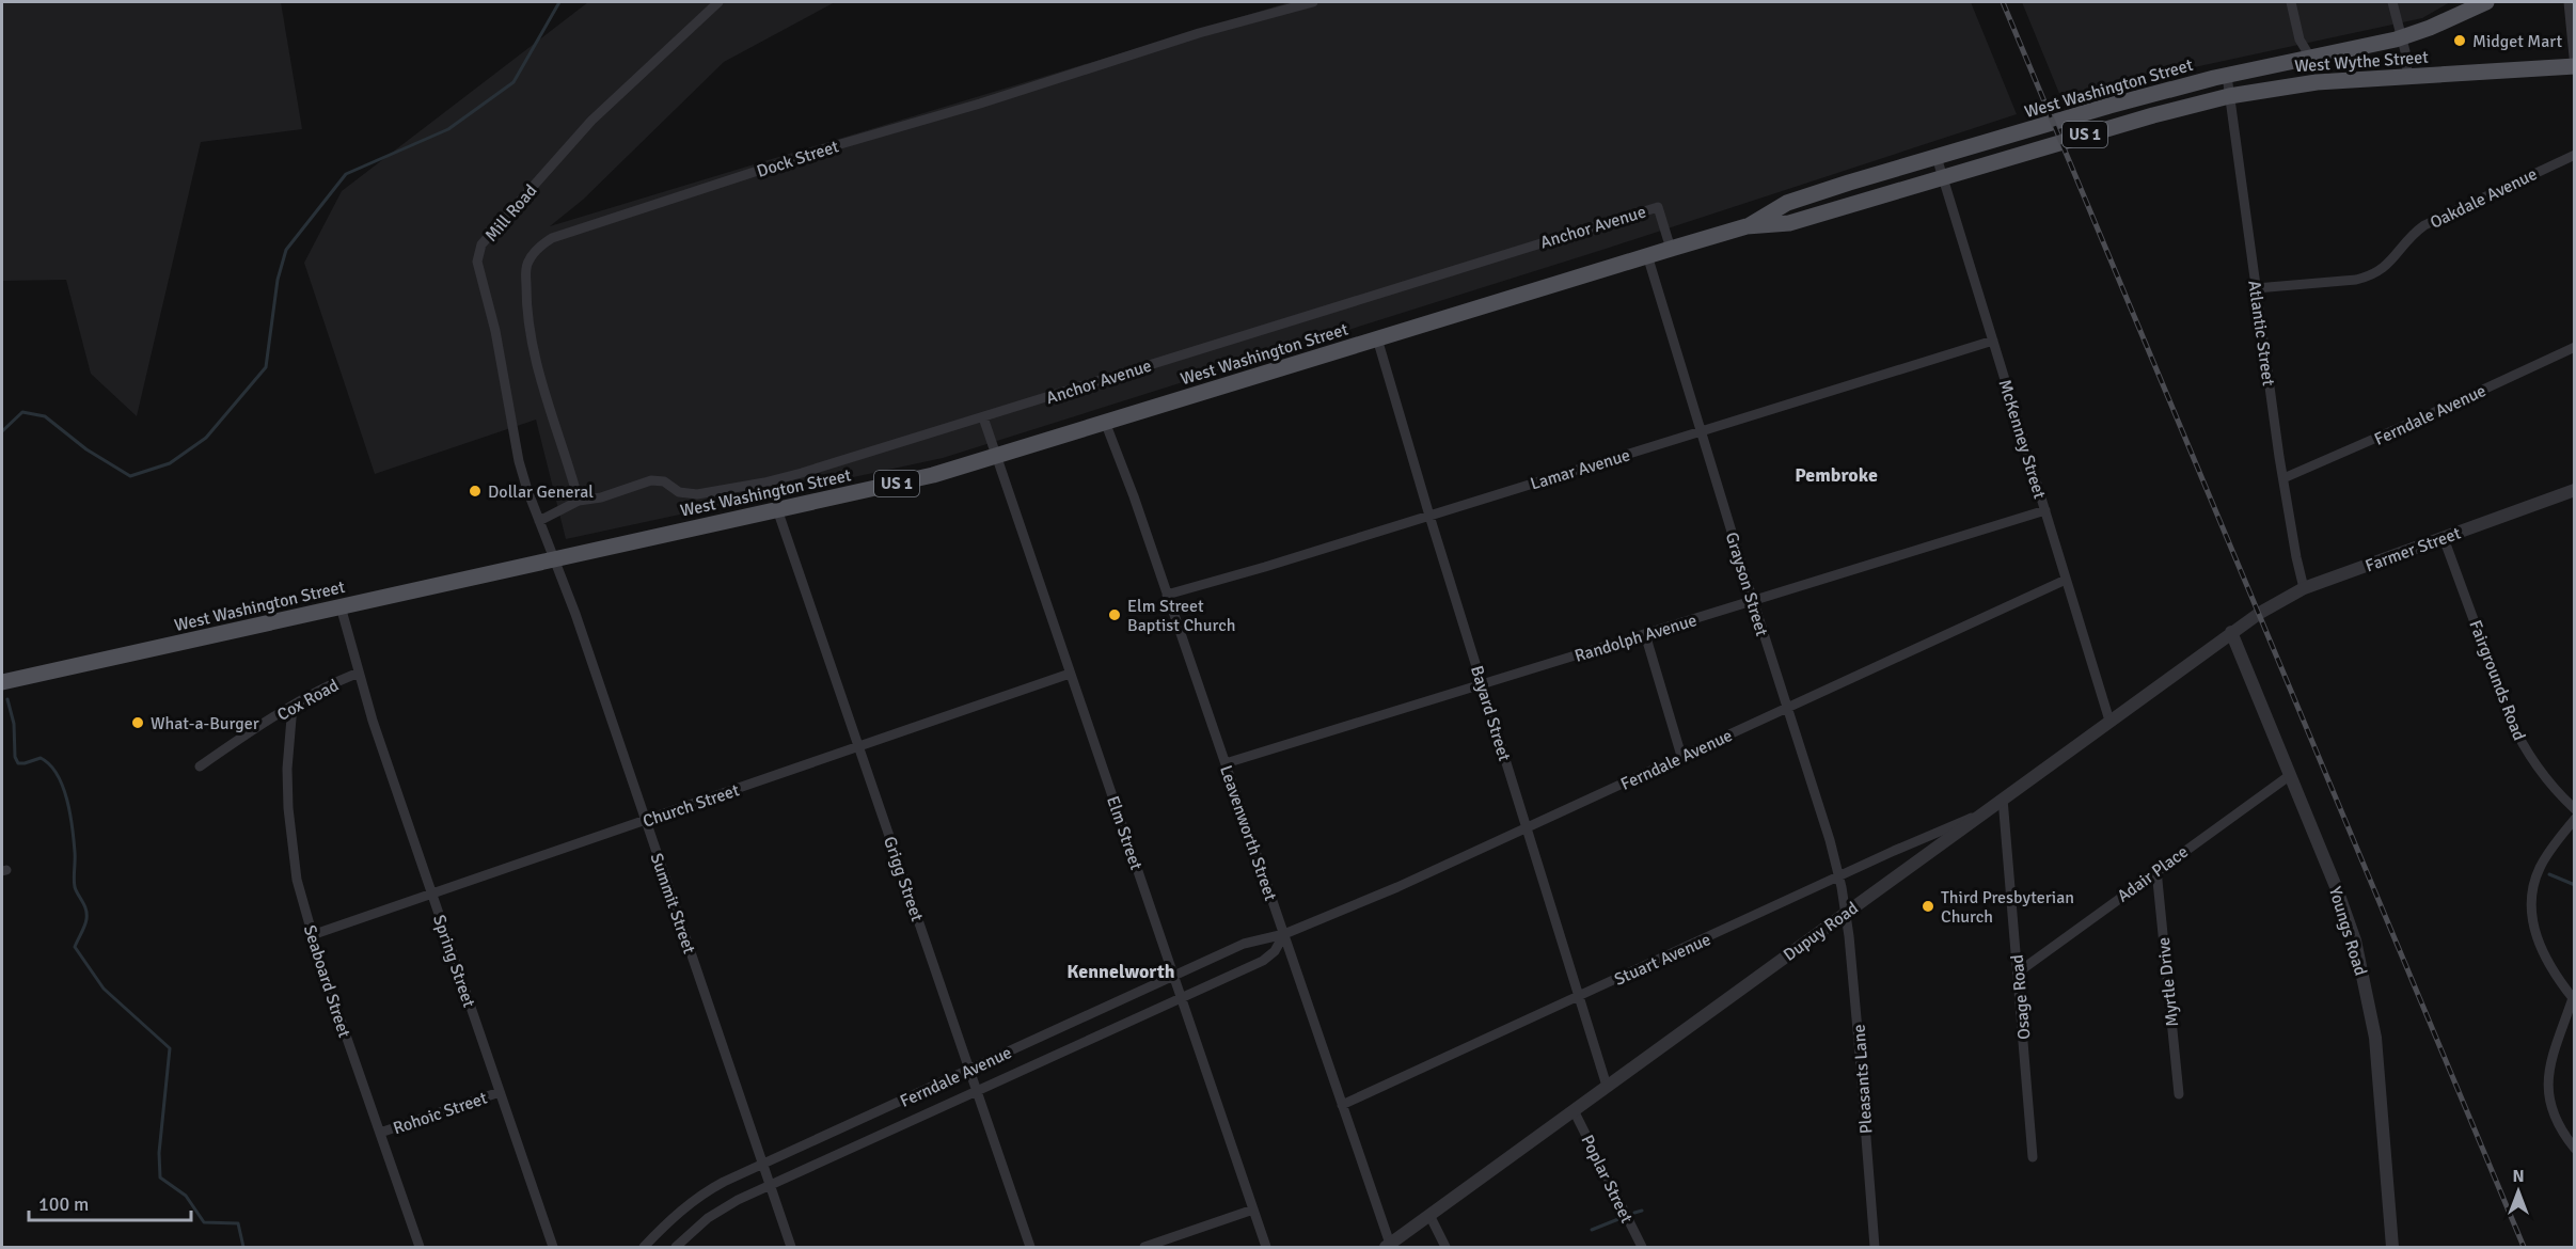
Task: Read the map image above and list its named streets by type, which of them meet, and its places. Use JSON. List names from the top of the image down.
{
  "streets": {
    "main road": ["West Wythe Street", "West Washington Street", "US 1"],
    "street": [
      "Dock Street",
      "Oakdale Avenue",
      "Mill Road",
      "Anchor Avenue",
      "Atlantic Street",
      "Ferndale Avenue",
      "McKenney Street",
      "Lamar Avenue",
      "Farmer Street",
      "Grayson Street",
      "Randolph Avenue",
      "Fairgrounds Road",
      "Cox Road",
      "Bayard Street",
      "Church Street",
      "Elm Street",
      "Leavenworth Street",
      "Adair Place",
      "Grigg Street",
      "Summit Street",
      "Dupuy Road",
      "Youngs Road",
      "Stuart Avenue",
      "Spring Street",
      "Seaboard Street",
      "Myrtle Drive",
      "Osage Road",
      "Pleasants Lane",
      "Rohoic Street",
      "Poplar Street"
    ]
  },
  "crossings": [
    ["West Wythe Street", "West Washington Street"],
    ["West Wythe Street", "Atlantic Street"],
    ["West Washington Street", "Mill Road"],
    ["West Washington Street", "Anchor Avenue"],
    ["West Washington Street", "Atlantic Street"],
    ["West Washington Street", "McKenney Street"],
    ["West Washington Street", "Grayson Street"],
    ["West Washington Street", "Cox Road"],
    ["West Washington Street", "Bayard Street"],
    ["West Washington Street", "Elm Street"],
    ["West Washington Street", "Leavenworth Street"],
    ["West Washington Street", "Grigg Street"],
    ["West Washington Street", "Summit Street"],
    ["Dock Street", "Anchor Avenue"],
    ["Oakdale Avenue", "Atlantic Street"],
    ["Mill Road", "Anchor Avenue"],
    ["Mill Road", "Summit Street"],
    ["Anchor Avenue", "Elm Street"],
    ["Atlantic Street", "Ferndale Avenue"],
    ["Atlantic Street", "Farmer Street"],
    ["Ferndale Avenue", "McKenney Street"],
    ["Ferndale Avenue", "Grayson Street"],
    ["Ferndale Avenue", "Bayard Street"],
    ["Ferndale Avenue", "Elm Street"],
    ["Ferndale Avenue", "Leavenworth Street"],
    ["Ferndale Avenue", "Grigg Street"],
    ["Ferndale Avenue", "Summit Street"],
    ["McKenney Street", "Lamar Avenue"],
    ["McKenney Street", "Randolph Avenue"],
    ["McKenney Street", "Dupuy Road"],
    ["Lamar Avenue", "Grayson Street"],
    ["Lamar Avenue", "Bayard Street"],
    ["Lamar Avenue", "Leavenworth Street"],
    ["Farmer Street", "Fairgrounds Road"],
    ["Farmer Street", "Dupuy Road"],
    ["Grayson Street", "Randolph Avenue"],
    ["Grayson Street", "Dupuy Road"],
    ["Grayson Street", "Stuart Avenue"],
    ["Grayson Street", "Pleasants Lane"],
    ["Randolph Avenue", "Bayard Street"],
    ["Randolph Avenue", "Leavenworth Street"],
    ["Cox Road", "Spring Street"],
    ["Cox Road", "Seaboard Street"],
    ["Bayard Street", "Dupuy Road"],
    ["Bayard Street", "Stuart Avenue"],
    ["Church Street", "Elm Street"],
    ["Church Street", "Grigg Street"],
    ["Church Street", "Summit Street"],
    ["Church Street", "Spring Street"],
    ["Church Street", "Seaboard Street"],
    ["Leavenworth Street", "Dupuy Road"],
    ["Leavenworth Street", "Stuart Avenue"],
    ["Adair Place", "Youngs Road"],
    ["Adair Place", "Myrtle Drive"],
    ["Adair Place", "Osage Road"],
    ["Dupuy Road", "Youngs Road"],
    ["Dupuy Road", "Stuart Avenue"],
    ["Dupuy Road", "Osage Road"],
    ["Dupuy Road", "Pleasants Lane"],
    ["Dupuy Road", "Poplar Street"],
    ["Spring Street", "Rohoic Street"],
    ["Seaboard Street", "Rohoic Street"]
  ],
  "districts": ["Pembroke", "Kennelworth"],
  "places": [
    "Midget Mart",
    "Dollar General",
    "Elm Street Baptist Church",
    "What-a-Burger",
    "Third Presbyterian Church"
  ],
  "scale_bar": "100 m",
  "north": "top"
}
